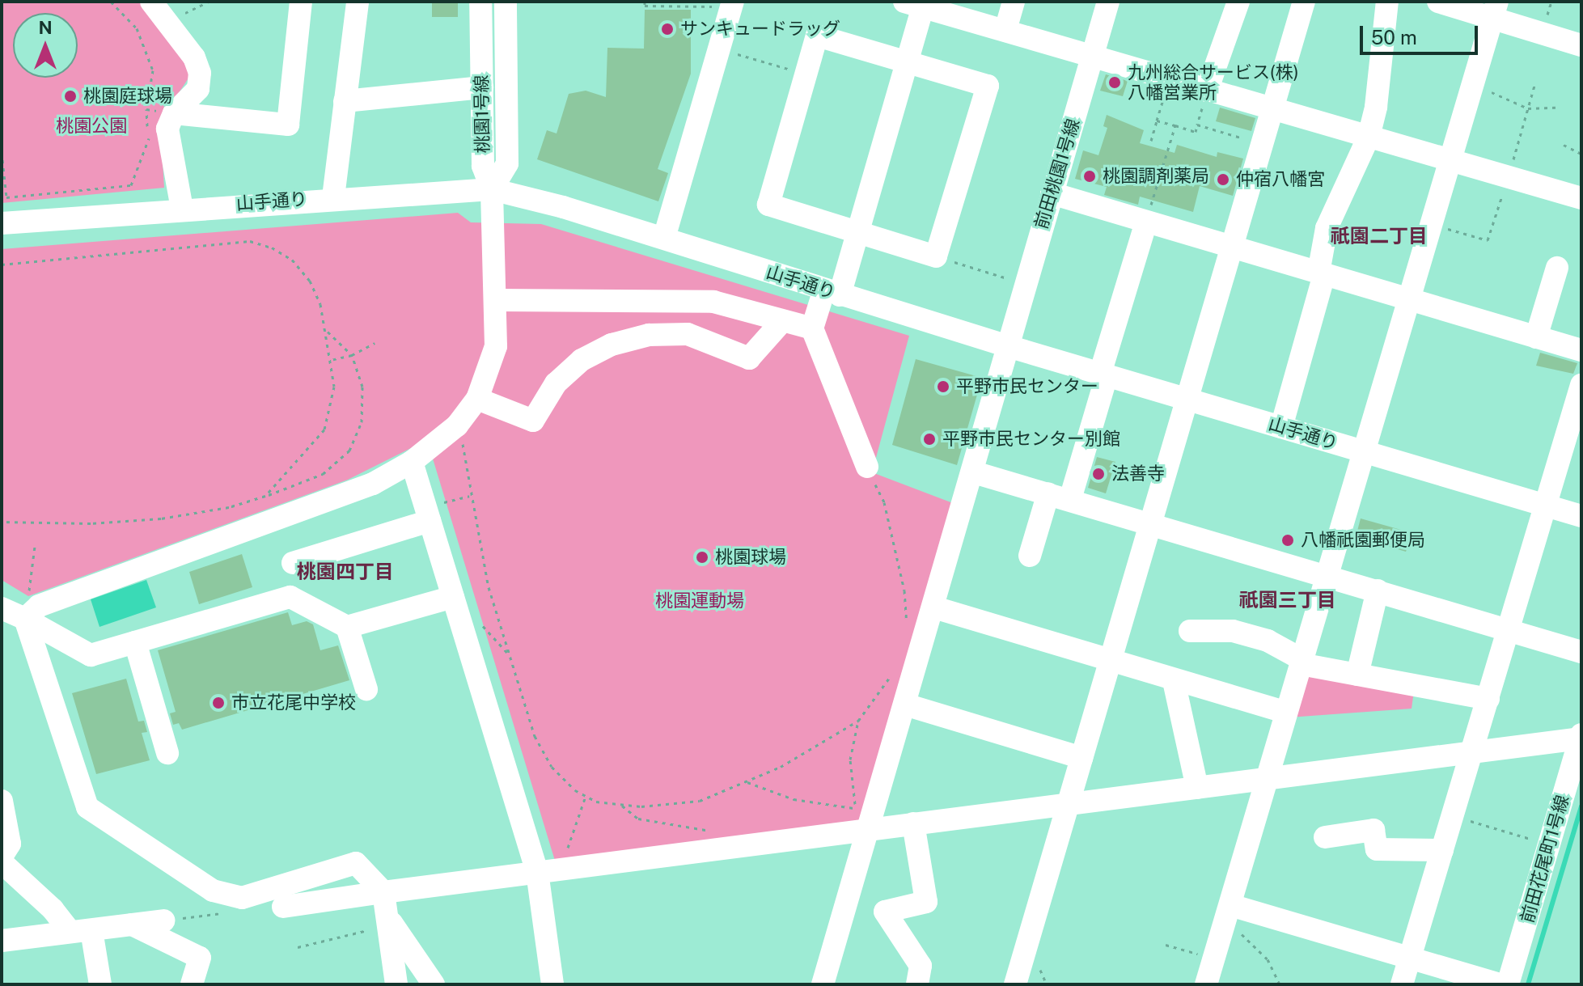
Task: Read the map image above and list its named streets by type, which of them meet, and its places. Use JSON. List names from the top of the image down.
{
  "streets": {
    "street": [
      "桃園1号線",
      "前田桃園1号線",
      "山手通り",
      "前田花尾町1号線"
    ]
  },
  "crossings": [
    ["桃園1号線", "山手通り"],
    ["前田桃園1号線", "山手通り"]
  ],
  "districts": ["祇園二丁目", "桃園四丁目", "祇園三丁目"],
  "parks": ["桃園公園", "桃園運動場"],
  "places": [
    "サンキュードラッグ",
    "九州総合サービス(株) 八幡営業所",
    "桃園庭球場",
    "桃園調剤薬局",
    "仲宿八幡宮",
    "平野市民センター",
    "平野市民センター別館",
    "法善寺",
    "八幡祇園郵便局",
    "桃園球場",
    "市立花尾中学校"
  ],
  "scale_bar": "50 m",
  "north": "top"
}
